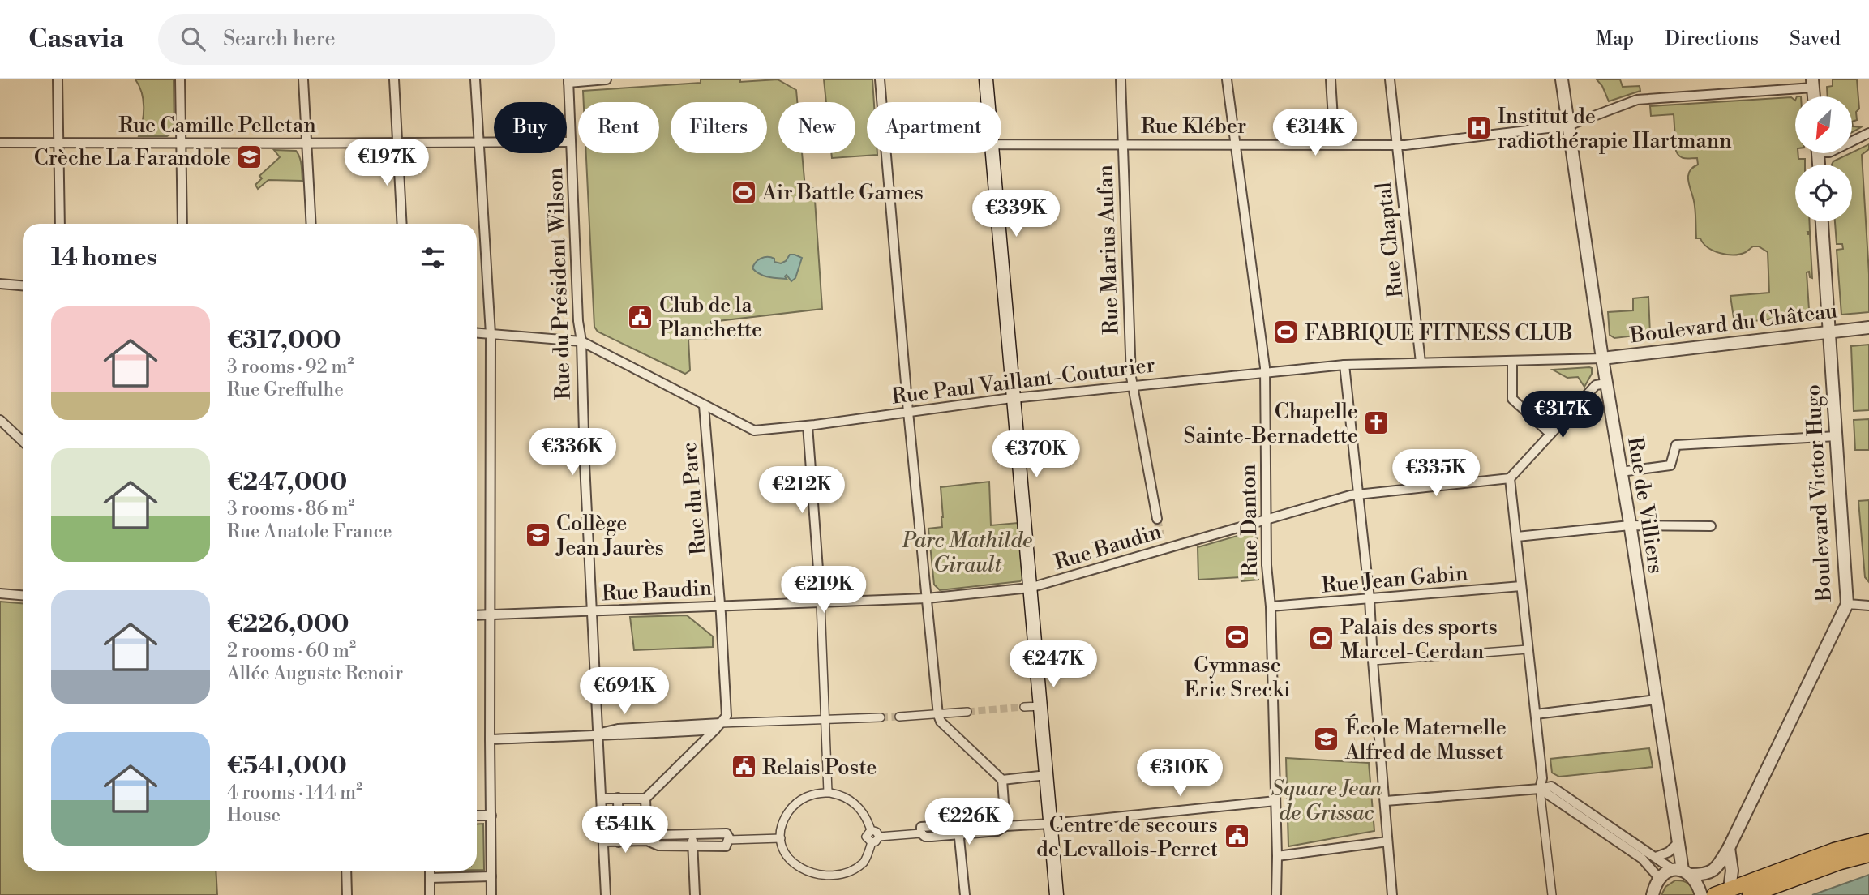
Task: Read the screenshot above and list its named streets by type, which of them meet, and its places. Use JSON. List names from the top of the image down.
{
  "streets": {
    "street": [
      "Rue Camille Pelletan",
      "Rue Kléber",
      "Rue Chaptal",
      "Rue Marius Aufan",
      "Rue du Président Wilson",
      "Boulevard du Château",
      "Rue Paul Vaillant-Couturier",
      "Boulevard Victor Hugo",
      "Rue du Parc",
      "Rue de Villiers",
      "Rue Danton",
      "Rue Baudin",
      "Rue Jean Gabin"
    ]
  },
  "crossings": [
    ["Rue Camille Pelletan", "Rue du Président Wilson"],
    ["Rue Kléber", "Rue Chaptal"],
    ["Rue Kléber", "Rue Marius Aufan"],
    ["Rue Kléber", "Rue de Villiers"],
    ["Rue Kléber", "Rue Danton"],
    ["Rue Chaptal", "Rue Paul Vaillant-Couturier"],
    ["Rue Marius Aufan", "Rue Paul Vaillant-Couturier"],
    ["Rue du Président Wilson", "Rue Paul Vaillant-Couturier"],
    ["Rue du Président Wilson", "Rue Baudin"],
    ["Boulevard du Château", "Rue Paul Vaillant-Couturier"],
    ["Boulevard du Château", "Boulevard Victor Hugo"],
    ["Boulevard du Château", "Rue de Villiers"],
    ["Rue Paul Vaillant-Couturier", "Rue du Parc"],
    ["Rue Paul Vaillant-Couturier", "Rue de Villiers"],
    ["Rue Paul Vaillant-Couturier", "Rue Danton"],
    ["Boulevard Victor Hugo", "Rue de Villiers"],
    ["Rue du Parc", "Rue Baudin"],
    ["Rue Danton", "Rue Baudin"],
    ["Rue Danton", "Rue Jean Gabin"]
  ],
  "parks": ["Parc Mathilde Girault", "Square Jean de Grissac"],
  "places": {
    "hospital": ["Institut de radiothérapie Hartmann"],
    "school or university": ["Crèche La Farandole", "Collège Jean Jaurès", "École Maternelle Alfred de Musset"],
    "sports": [
      "Air Battle Games",
      "FABRIQUE FITNESS CLUB",
      "Gymnase Eric Srecki",
      "Palais des sports Marcel-Cerdan"
    ],
    "public building": ["Club de la Planchette", "Relais Poste", "Centre de secours de Levallois-Perret"],
    "church": ["Chapelle Sainte-Bernadette"]
  },
  "north": "bottom left",
  "page": {
    "header": "Casavia",
    "search": "Search here",
    "nav": ["Map", "Directions", "Saved"],
    "chip": [
      "Buy",
      "Rent",
      "Filters",
      "New",
      "Apartment"
    ],
    "price": [
      "€314K",
      "€197K",
      "€339K",
      "€317K",
      "€336K",
      "€370K",
      "€335K",
      "€212K",
      "€219K",
      "€247K",
      "€694K",
      "€310K",
      "€226K",
      "€541K"
    ],
    "heading": "14 homes",
    "list": [
      {
        "name": "€317,000",
        "note": "3 rooms · 92 m² · Rue Greffulhe"
      },
      {
        "name": "€247,000",
        "note": "3 rooms · 86 m² · Rue Anatole France"
      },
      {
        "name": "€226,000",
        "note": "2 rooms · 60 m² · Allée Auguste Renoir"
      },
      {
        "name": "€541,000",
        "note": "4 rooms · 144 m² · House"
      }
    ]
  }
}
